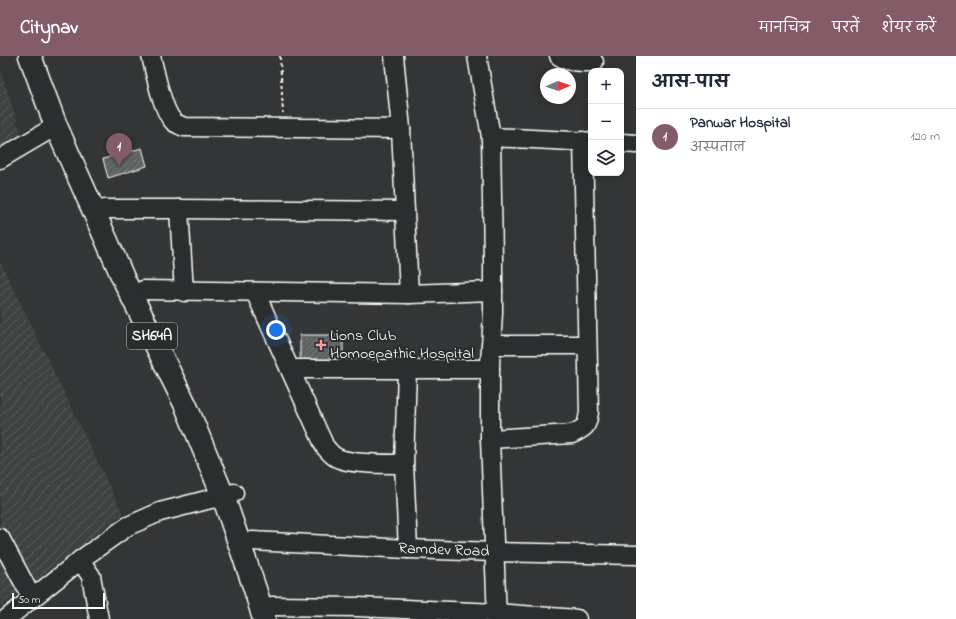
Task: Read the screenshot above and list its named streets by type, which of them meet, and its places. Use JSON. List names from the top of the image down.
{
  "streets": {
    "main road": ["SH64A"],
    "street": ["Ramdev Road"]
  },
  "crossings": [
    ["SH64A", "Ramdev Road"]
  ],
  "places": {
    "health": ["Lions Club Homoepathic Hospital"]
  },
  "scale_bar": "50 m",
  "north": "right",
  "page": {
    "header": "Citynav",
    "nav": ["मानचित्र", "परतें", "शेयर करें"],
    "heading": "आस-पास",
    "map_buttons": ["+", "−"],
    "list": [
      {
        "mark": "1",
        "name": "Panwar Hospital",
        "note": "अस्पताल",
        "value": "120 m"
      }
    ],
    "pins": "1",
    "scale": "50 m"
  }
}
